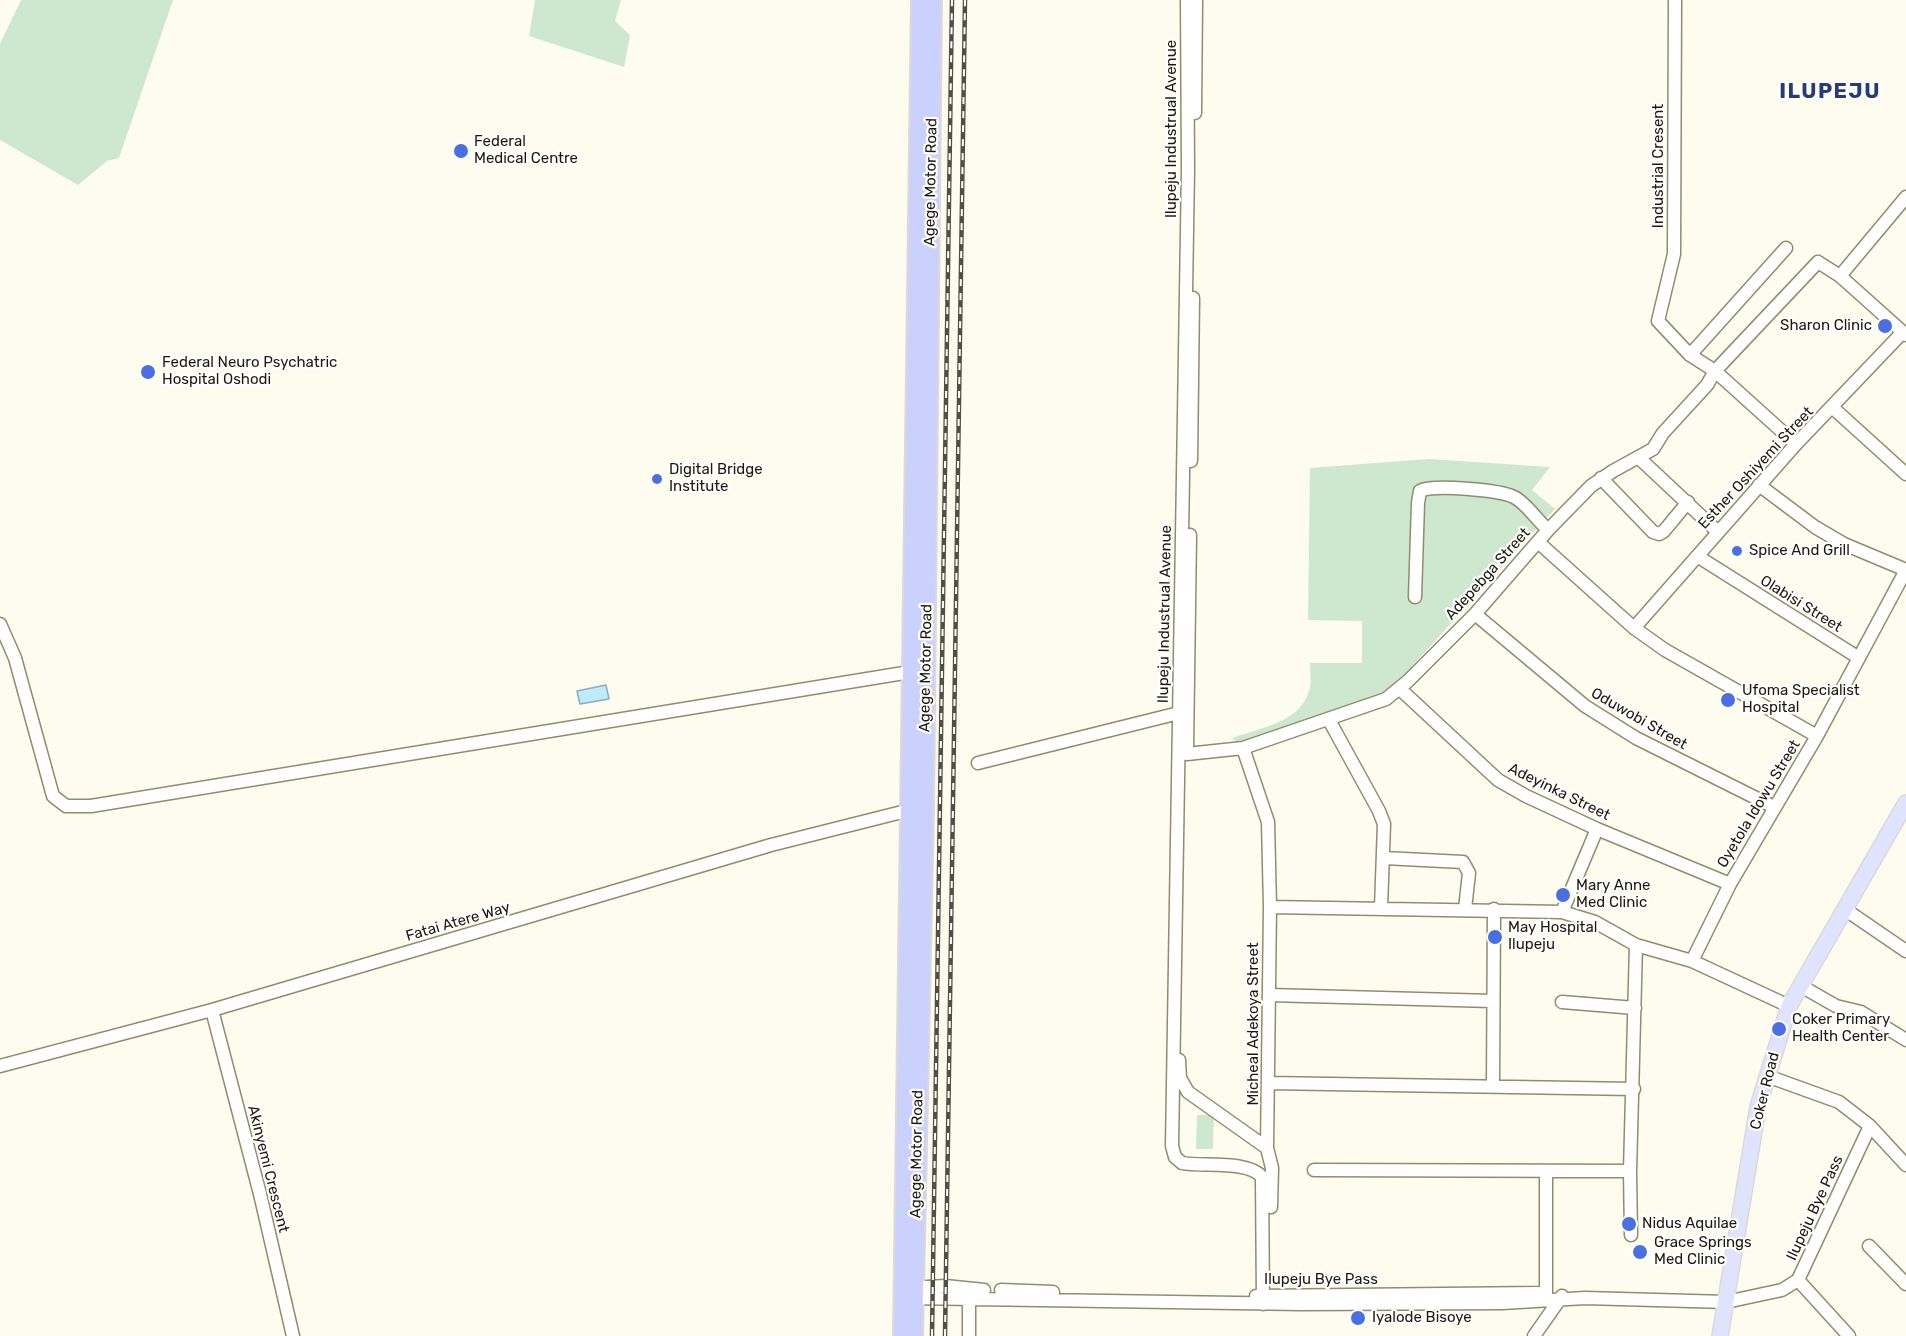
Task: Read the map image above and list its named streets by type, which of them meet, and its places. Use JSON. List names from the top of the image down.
{
  "streets": {
    "highway": ["Agege Motor Road"],
    "main road": ["Coker Road"],
    "street": [
      "Ilupeju Industrual Avenue",
      "Industrial Cresent",
      "Esther Oshiyemi Street",
      "Adepebga Street",
      "Olabisi Street",
      "Oduwobi Street",
      "Adeyinka Street",
      "Oyetola Idowu Street",
      "Fatai Atere Way",
      "Micheal Adekoya Street",
      "Akinyemi Crescent",
      "Ilupeju Bye Pass"
    ]
  },
  "crossings": [
    ["Ilupeju Industrual Avenue", "Adepebga Street"],
    ["Ilupeju Industrual Avenue", "Micheal Adekoya Street"],
    ["Ilupeju Industrual Avenue", "Ilupeju Bye Pass"],
    ["Agege Motor Road", "Fatai Atere Way"],
    ["Agege Motor Road", "Ilupeju Bye Pass"],
    ["Esther Oshiyemi Street", "Olabisi Street"],
    ["Adepebga Street", "Oduwobi Street"],
    ["Adepebga Street", "Adeyinka Street"],
    ["Adepebga Street", "Micheal Adekoya Street"],
    ["Olabisi Street", "Oyetola Idowu Street"],
    ["Oduwobi Street", "Oyetola Idowu Street"],
    ["Adeyinka Street", "Oyetola Idowu Street"],
    ["Fatai Atere Way", "Akinyemi Crescent"],
    ["Micheal Adekoya Street", "Ilupeju Bye Pass"],
    ["Coker Road", "Ilupeju Bye Pass"]
  ],
  "districts": ["ILUPEJU"],
  "places": [
    "Federal Medical Centre",
    "Sharon Clinic",
    "Federal Neuro Psychatric Hospital Oshodi",
    "Digital Bridge Institute",
    "Spice And Grill",
    "Ufoma Specialist Hospital",
    "Mary Anne Med Clinic",
    "May Hospital Ilupeju",
    "Coker Primary Health Center",
    "Nidus Aquilae",
    "Grace Springs Med Clinic",
    "Iyalode Bisoye"
  ]
}
